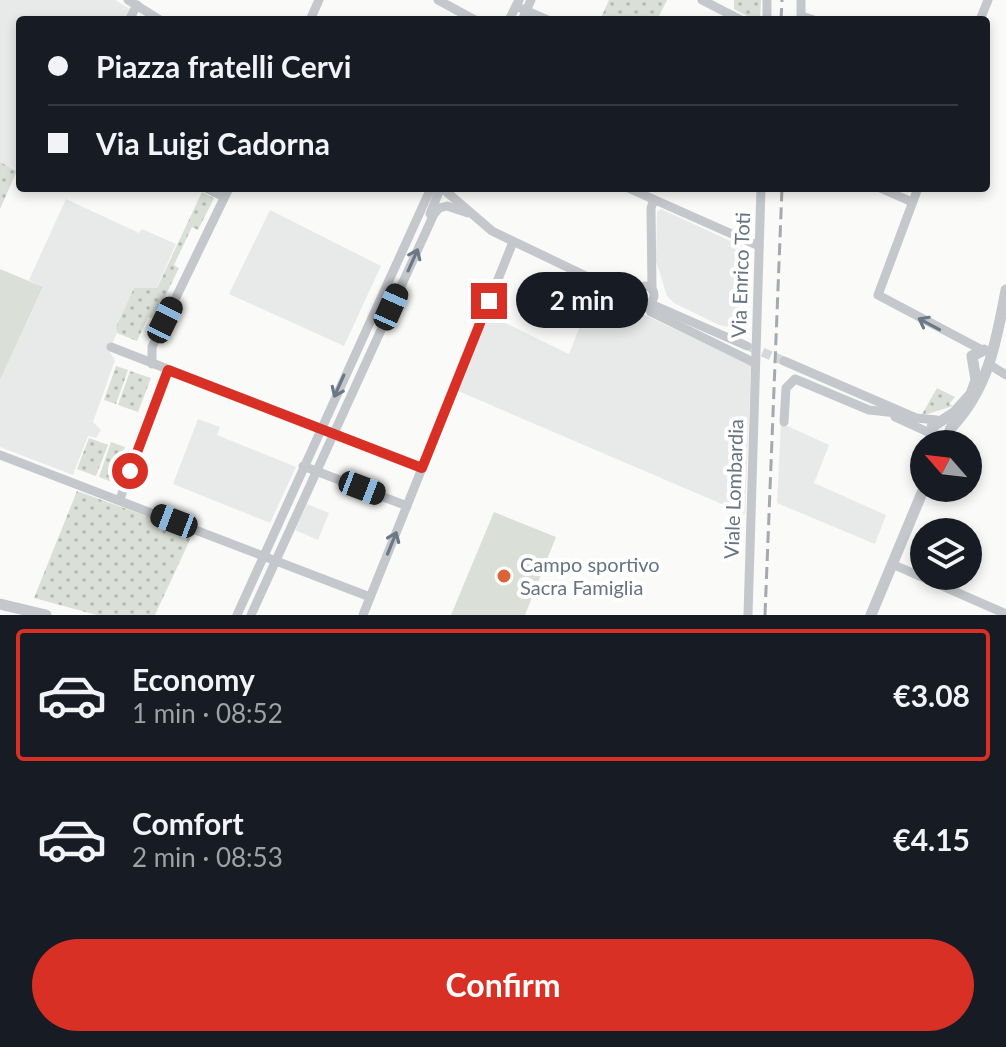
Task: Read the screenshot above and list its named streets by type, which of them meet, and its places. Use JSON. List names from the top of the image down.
{
  "streets": {
    "street": ["Via Enrico Toti", "Viale Lombardia"]
  },
  "crossings": [
    ["Via Enrico Toti", "Viale Lombardia"]
  ],
  "places": ["Campo sportivo Sacra Famiglia"],
  "north": "top left",
  "page": {
    "banner": ["Piazza fratelli Cervi", "Via Luigi Cadorna"],
    "bubble": "2 min",
    "list": [
      {
        "name": "Economy",
        "note": "1 min · 08:52",
        "value": "€3.08"
      },
      {
        "name": "Comfort",
        "note": "2 min · 08:53",
        "value": "€4.15"
      }
    ],
    "buttons": "Confirm"
  }
}
